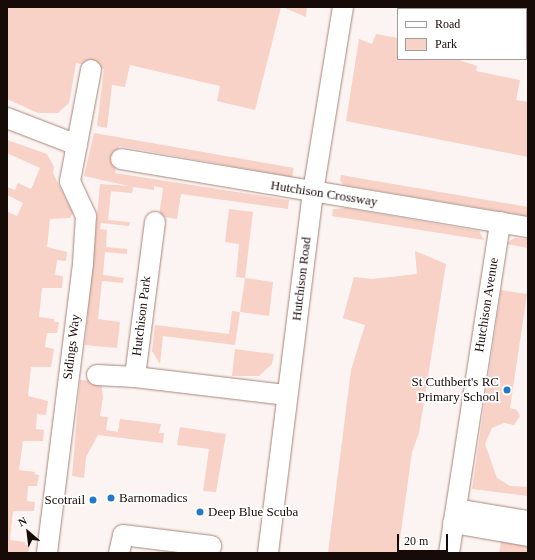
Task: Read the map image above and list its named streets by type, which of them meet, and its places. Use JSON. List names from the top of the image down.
{
  "streets": {
    "street": [
      "Hutchison Crossway",
      "Hutchison Road",
      "Hutchison Avenue",
      "Hutchison Park",
      "Sidings Way"
    ]
  },
  "crossings": [
    ["Hutchison Crossway", "Hutchison Road"],
    ["Hutchison Crossway", "Hutchison Avenue"],
    ["Hutchison Road", "Hutchison Park"]
  ],
  "places": [
    "St Cuthbert's RC Primary School",
    "Barnomadics",
    "Scotrail",
    "Deep Blue Scuba"
  ],
  "legend": ["Road", "Park"],
  "scale_bar": "20 m",
  "north": "top left"
}
